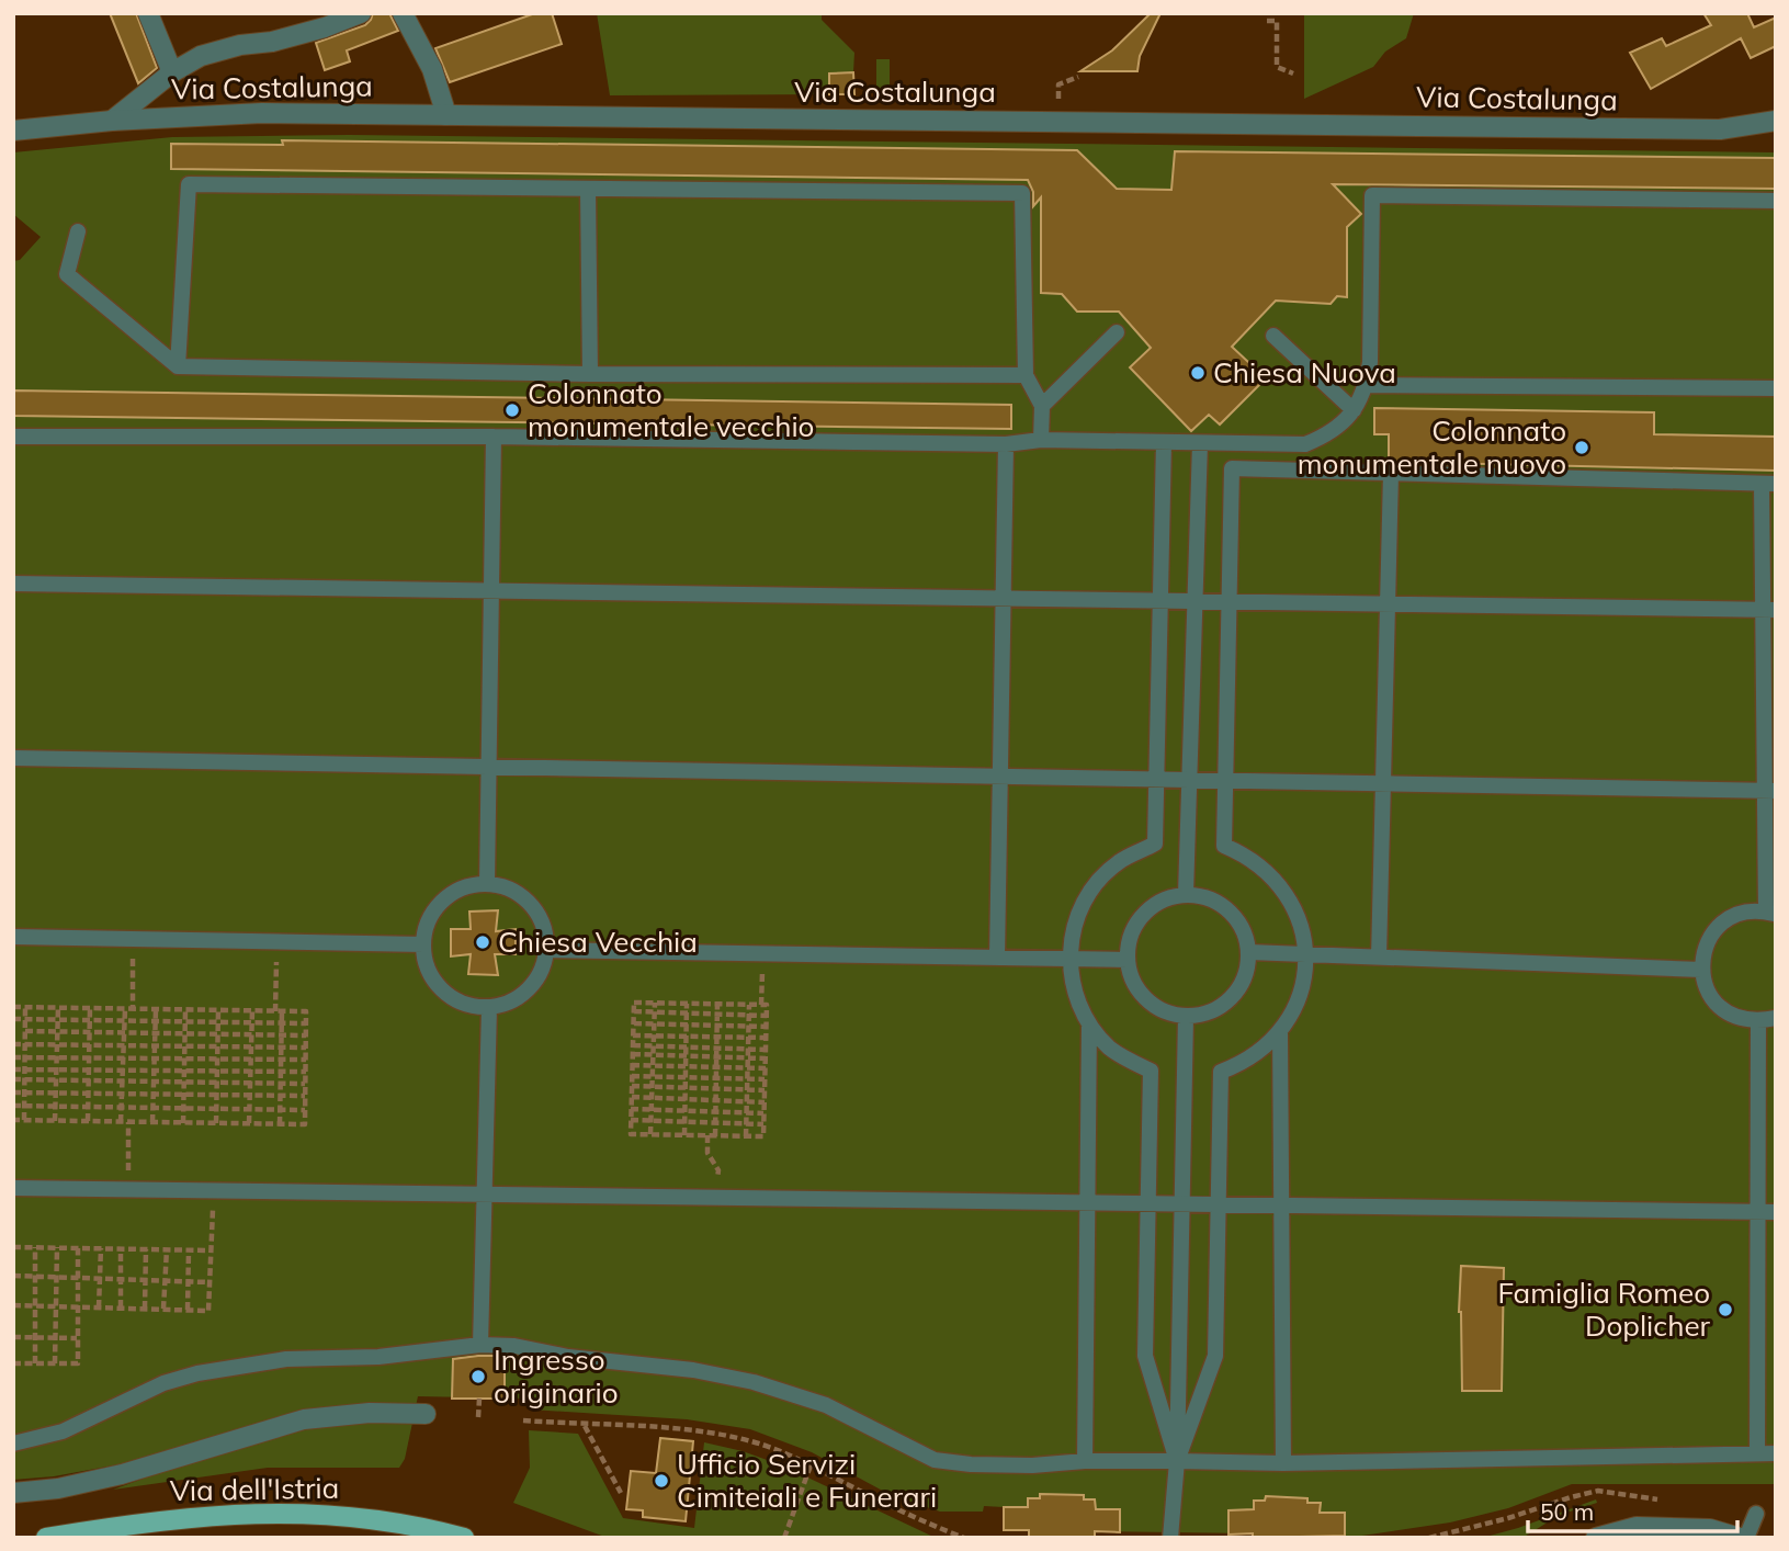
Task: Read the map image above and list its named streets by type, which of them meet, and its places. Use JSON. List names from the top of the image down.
{
  "streets": {
    "main road": ["Via dell'Istria"],
    "street": ["Via Costalunga"]
  },
  "places": [
    "Chiesa Nuova",
    "Colonnato monumentale vecchio",
    "Colonnato monumentale nuovo",
    "Chiesa Vecchia",
    "Famiglia Romeo Doplicher",
    "Ingresso originario",
    "Ufficio Servizi Cimiteiali e Funerari"
  ],
  "scale_bar": "50 m"
}
